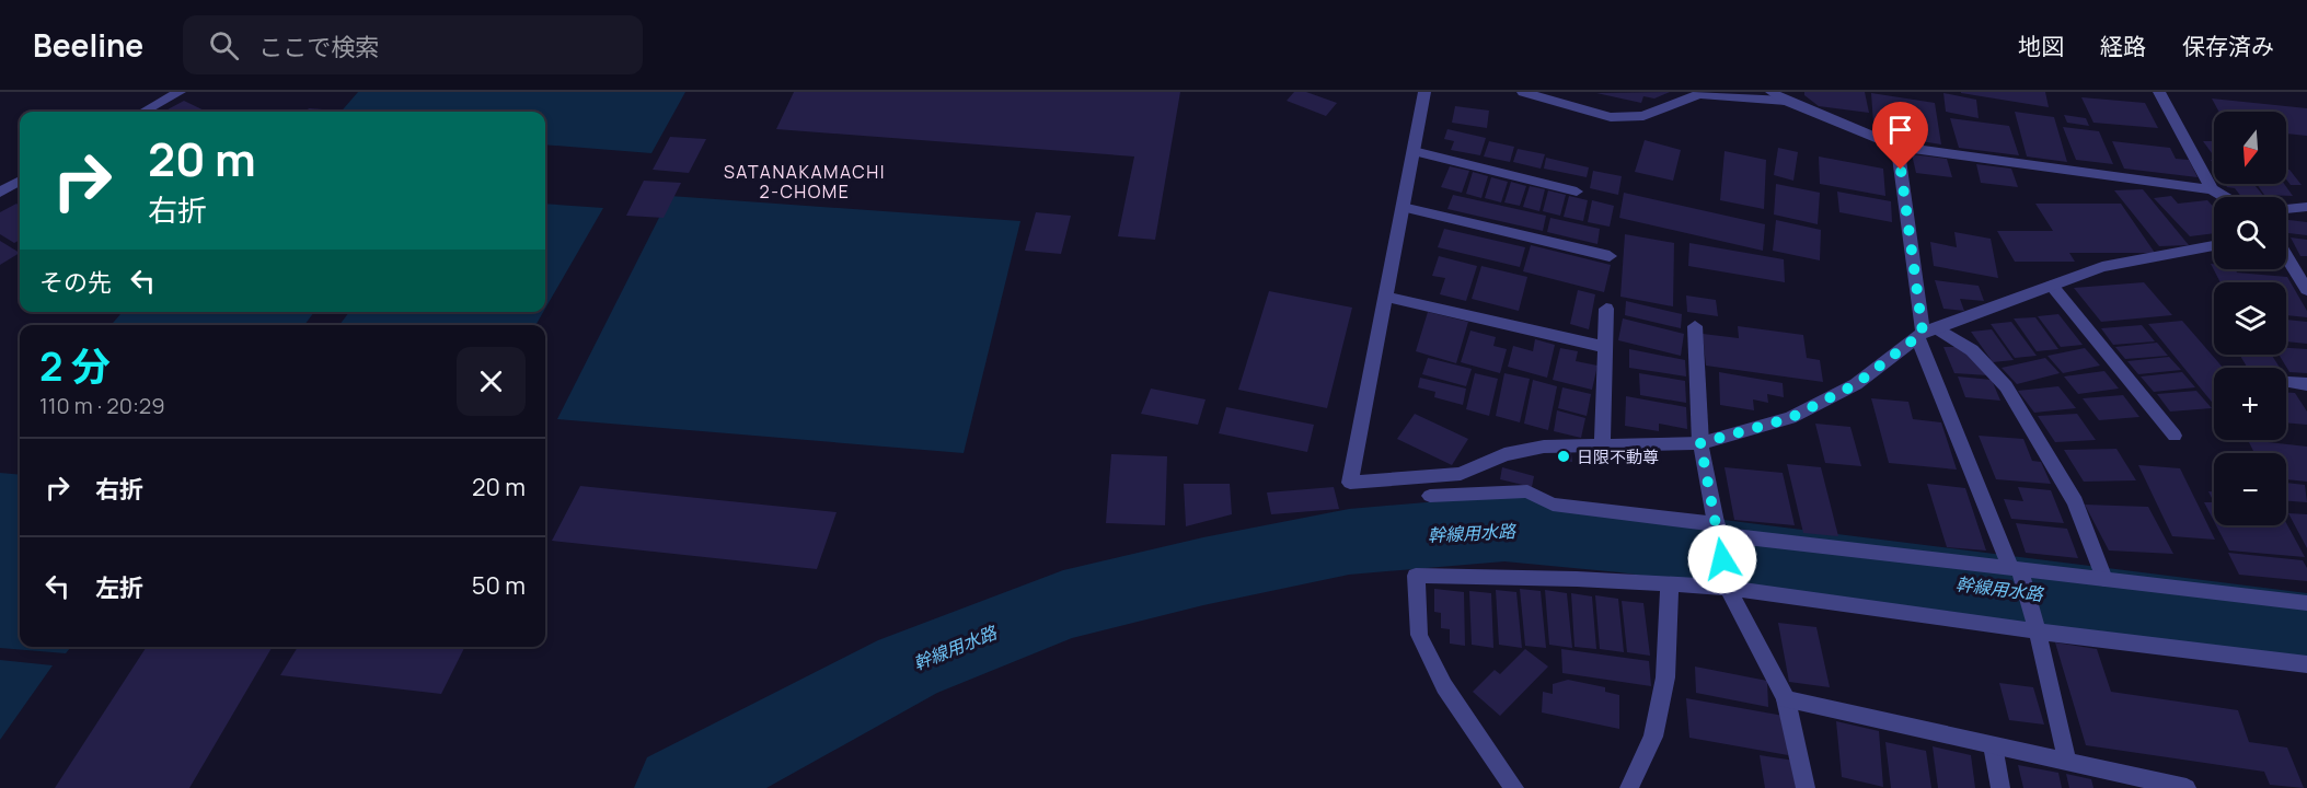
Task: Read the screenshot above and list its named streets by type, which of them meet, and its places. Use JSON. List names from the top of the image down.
{
  "districts": ["SATANAKAMACHI 2-CHOME"],
  "water": ["幹線用水路"],
  "places": ["日限不動尊"],
  "north": "bottom",
  "page": {
    "header": "Beeline",
    "search": "ここで検索",
    "nav": ["地図", "経路", "保存済み"],
    "map_buttons": ["+", "−"],
    "turn": ["20 m", "右折"],
    "then": "その先",
    "heading": ["2 分", "110 m · 20:29"],
    "list": [
      {
        "name": "右折",
        "value": "20 m"
      },
      {
        "name": "左折",
        "value": "50 m"
      }
    ]
  }
}
